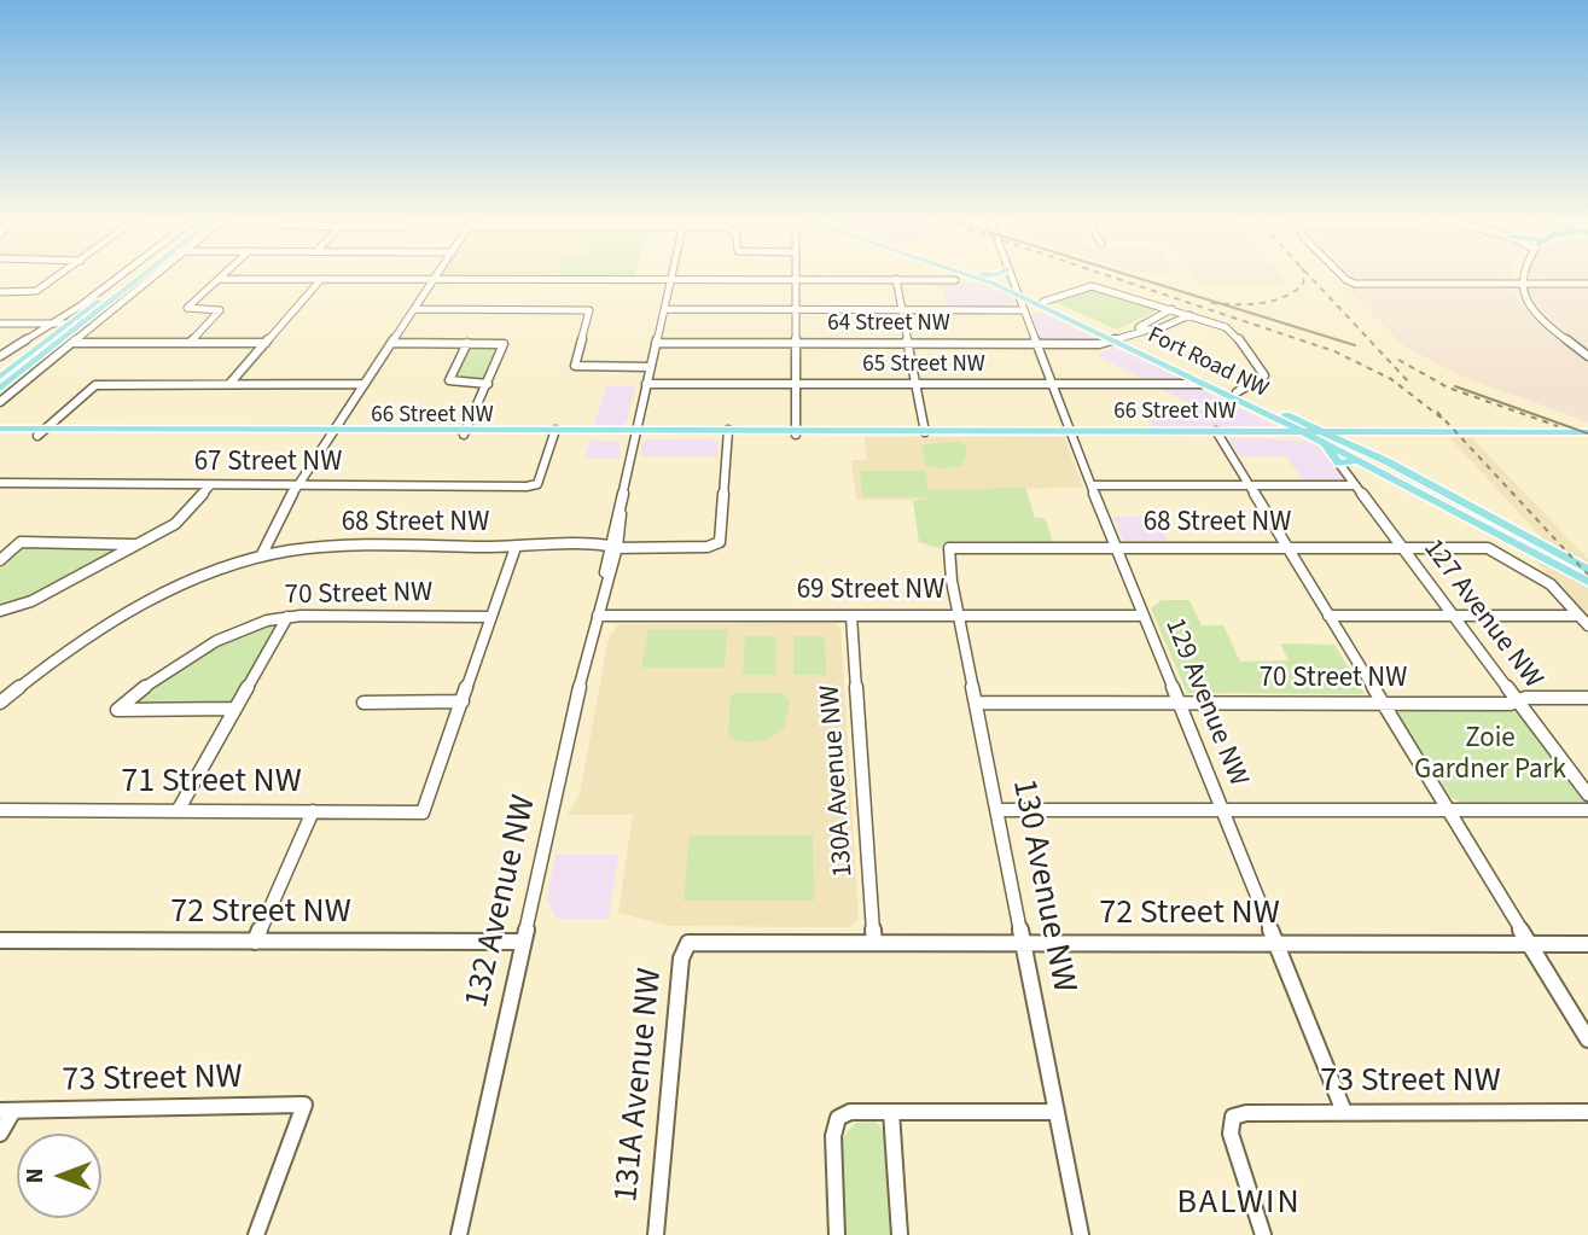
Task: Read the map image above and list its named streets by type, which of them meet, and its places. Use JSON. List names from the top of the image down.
{
  "streets": {
    "main road": ["Fort Road NW", "66 Street NW"],
    "street": [
      "64 Street NW",
      "65 Street NW",
      "67 Street NW",
      "68 Street NW",
      "69 Street NW",
      "70 Street NW",
      "127 Avenue NW",
      "129 Avenue NW",
      "130A Avenue NW",
      "71 Street NW",
      "130 Avenue NW",
      "132 Avenue NW",
      "72 Street NW",
      "73 Street NW",
      "131A Avenue NW"
    ]
  },
  "crossings": [
    ["64 Street NW", "Fort Road NW"],
    ["64 Street NW", "129 Avenue NW"],
    ["64 Street NW", "132 Avenue NW"],
    ["Fort Road NW", "65 Street NW"],
    ["Fort Road NW", "66 Street NW"],
    ["Fort Road NW", "129 Avenue NW"],
    ["65 Street NW", "129 Avenue NW"],
    ["65 Street NW", "132 Avenue NW"],
    ["66 Street NW", "67 Street NW"],
    ["66 Street NW", "68 Street NW"],
    ["66 Street NW", "129 Avenue NW"],
    ["66 Street NW", "132 Avenue NW"],
    ["68 Street NW", "127 Avenue NW"],
    ["68 Street NW", "129 Avenue NW"],
    ["68 Street NW", "130 Avenue NW"],
    ["68 Street NW", "132 Avenue NW"],
    ["69 Street NW", "129 Avenue NW"],
    ["69 Street NW", "130A Avenue NW"],
    ["69 Street NW", "130 Avenue NW"],
    ["69 Street NW", "132 Avenue NW"],
    ["70 Street NW", "127 Avenue NW"],
    ["70 Street NW", "129 Avenue NW"],
    ["70 Street NW", "130 Avenue NW"],
    ["129 Avenue NW", "72 Street NW"],
    ["129 Avenue NW", "73 Street NW"],
    ["130A Avenue NW", "72 Street NW"],
    ["130 Avenue NW", "72 Street NW"],
    ["132 Avenue NW", "72 Street NW"],
    ["72 Street NW", "131A Avenue NW"]
  ],
  "districts": ["BALWIN"],
  "parks": ["Zoie Gardner Park"],
  "north": "left"
}
